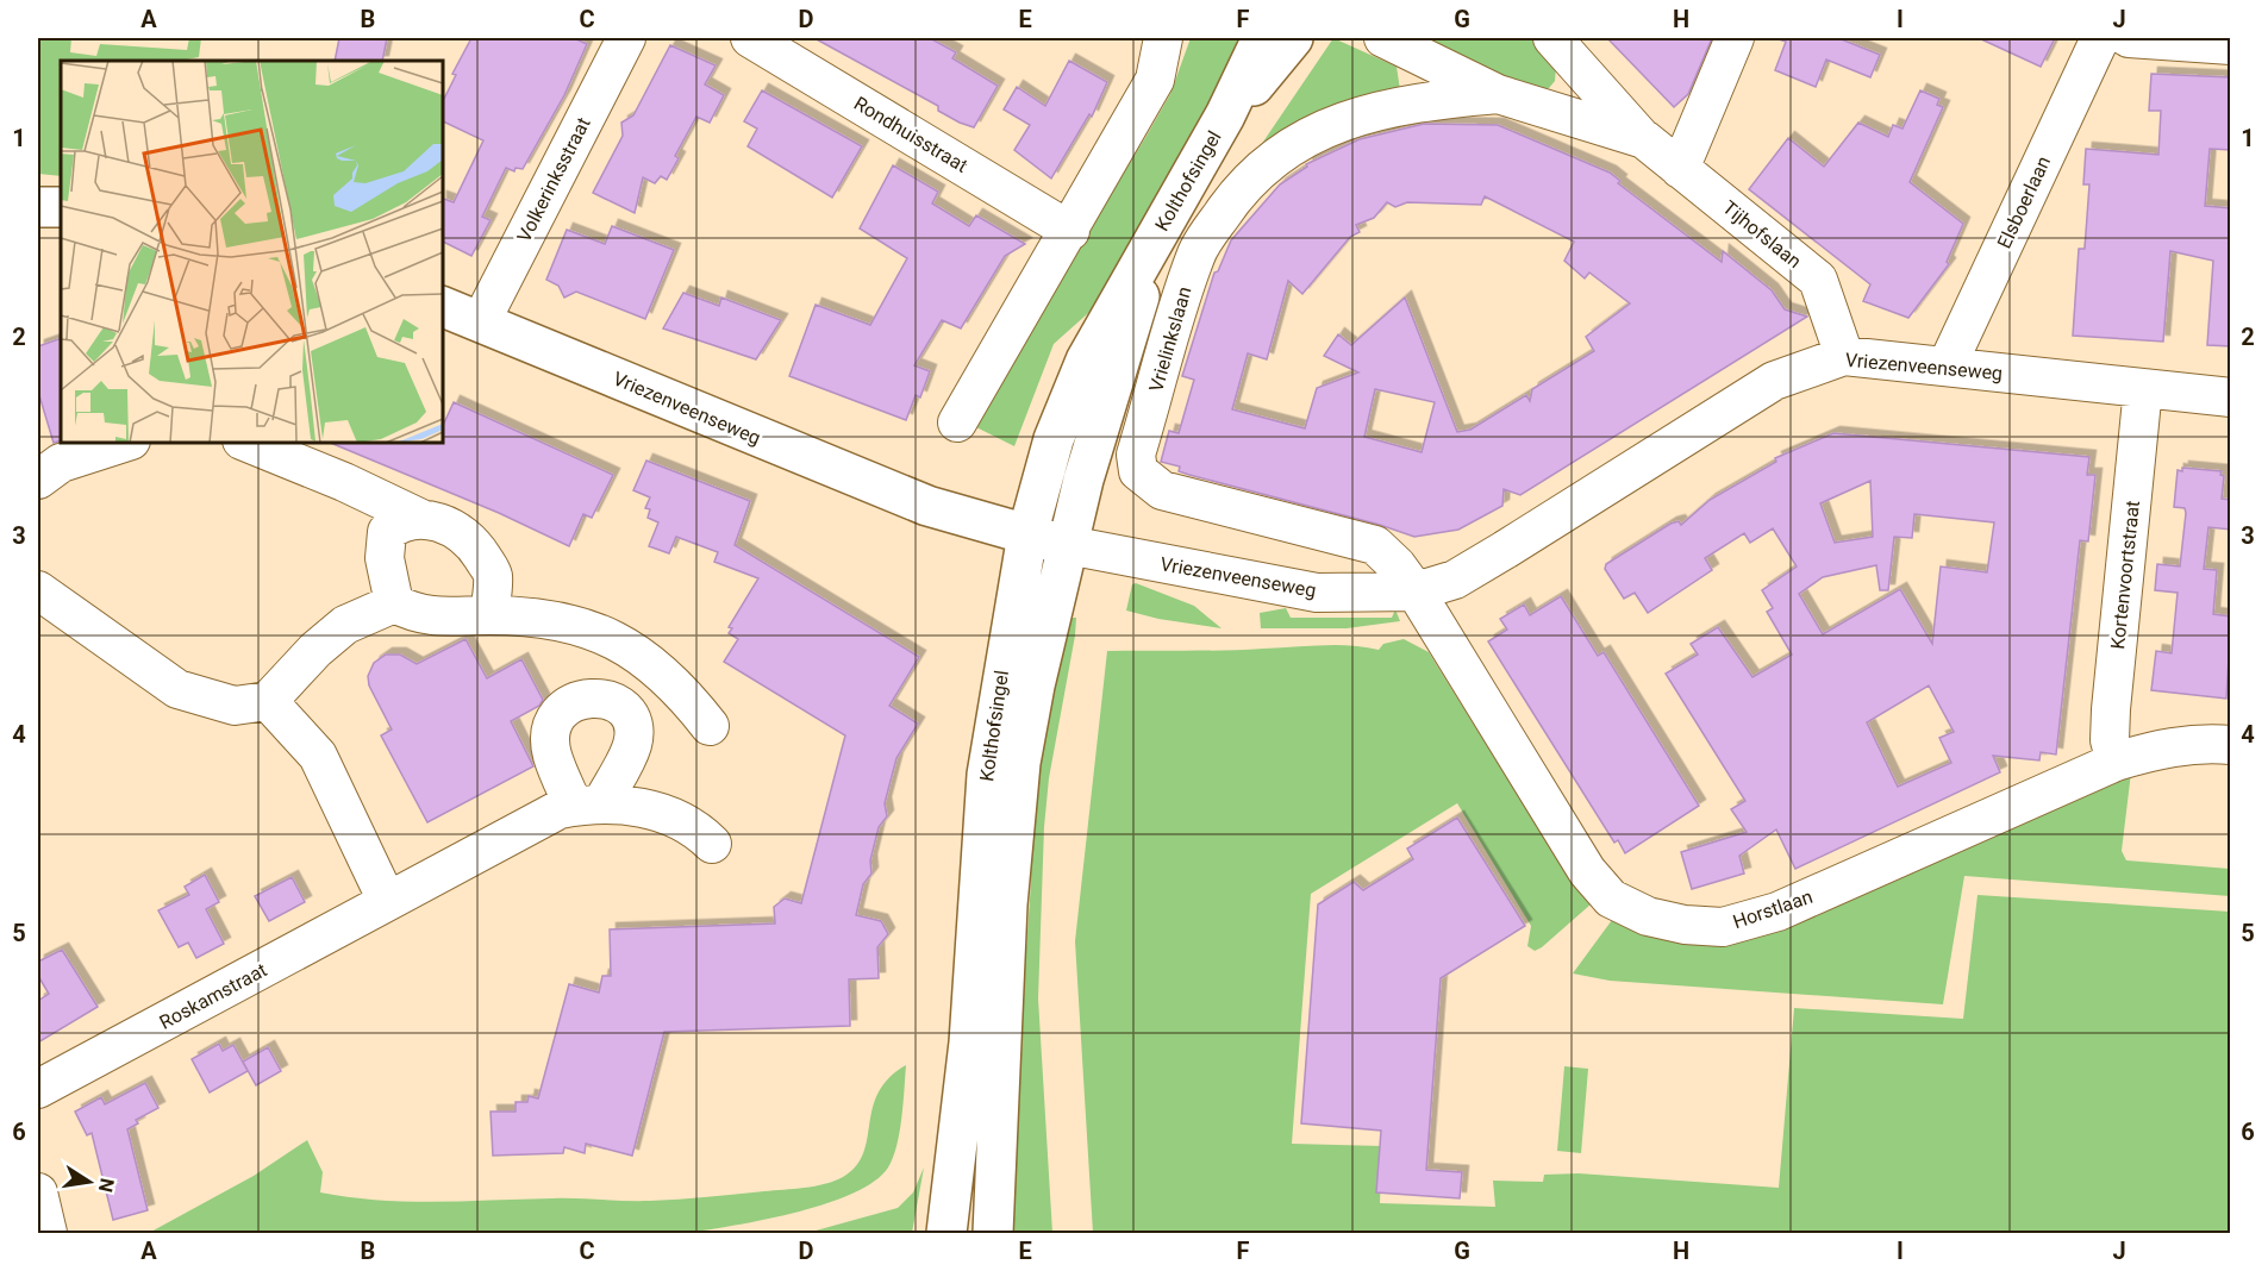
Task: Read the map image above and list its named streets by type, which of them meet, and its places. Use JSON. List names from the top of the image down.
{
  "streets": {
    "main road": ["Kolthofsingel", "Vriezenveenseweg"],
    "street": [
      "Rondhuisstraat",
      "Volkerinksstraat",
      "Elsboerlaan",
      "Tijhofslaan",
      "Vrielinkslaan",
      "Kortenvoortstraat",
      "Horstlaan",
      "Roskamstraat"
    ]
  },
  "crossings": [
    ["Volkerinksstraat", "Vriezenveenseweg"],
    ["Kolthofsingel", "Vriezenveenseweg"],
    ["Elsboerlaan", "Vriezenveenseweg"],
    ["Tijhofslaan", "Vrielinkslaan"],
    ["Tijhofslaan", "Vriezenveenseweg"],
    ["Vrielinkslaan", "Vriezenveenseweg"],
    ["Vrielinkslaan", "Horstlaan"],
    ["Vriezenveenseweg", "Kortenvoortstraat"],
    ["Vriezenveenseweg", "Horstlaan"],
    ["Kortenvoortstraat", "Horstlaan"]
  ],
  "north": "right",
  "grid": {
    "columns": [
      "A",
      "B",
      "C",
      "D",
      "E",
      "F",
      "G",
      "H",
      "I",
      "J"
    ],
    "rows": [
      "1",
      "2",
      "3",
      "4",
      "5",
      "6"
    ]
  }
}
